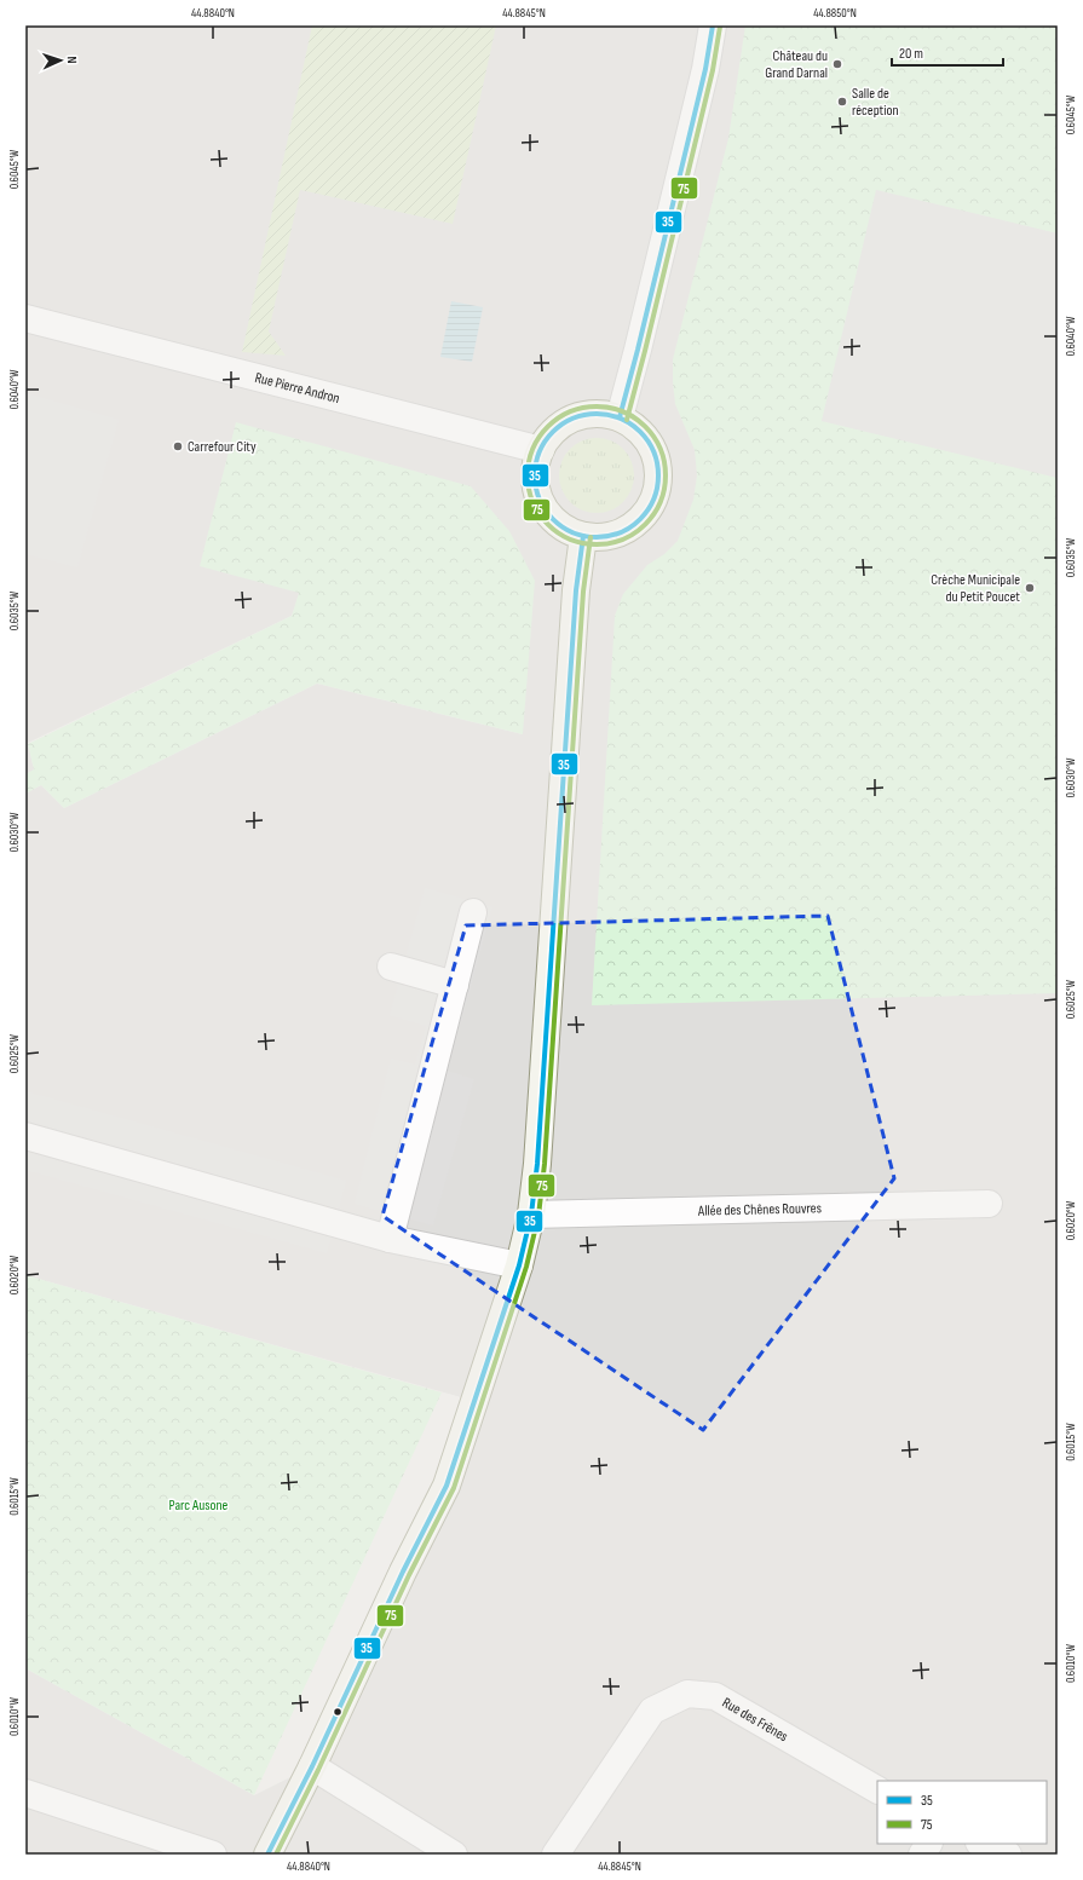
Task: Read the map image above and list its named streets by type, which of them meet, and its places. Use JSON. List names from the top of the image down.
{
  "streets": {
    "street": ["Rue Pierre Andron", "Allée des Chênes Rouvres", "Rue des Frênes"]
  },
  "parks": ["Parc Ausone"],
  "places": [
    "Château du Grand Darnal",
    "Salle de réception",
    "Carrefour City",
    "Crèche Municipale du Petit Poucet"
  ],
  "lines": ["transit line 35", "transit line 75"],
  "legend": ["35", "75"],
  "scale_bar": "20 m",
  "north": "right",
  "coordinates": [
    "44.8840°N",
    "44.8845°N",
    "44.8850°N",
    "0.6045°W",
    "0.6040°W",
    "0.6035°W",
    "0.6030°W",
    "0.6025°W",
    "0.6020°W",
    "0.6015°W",
    "0.6010°W"
  ]
}
